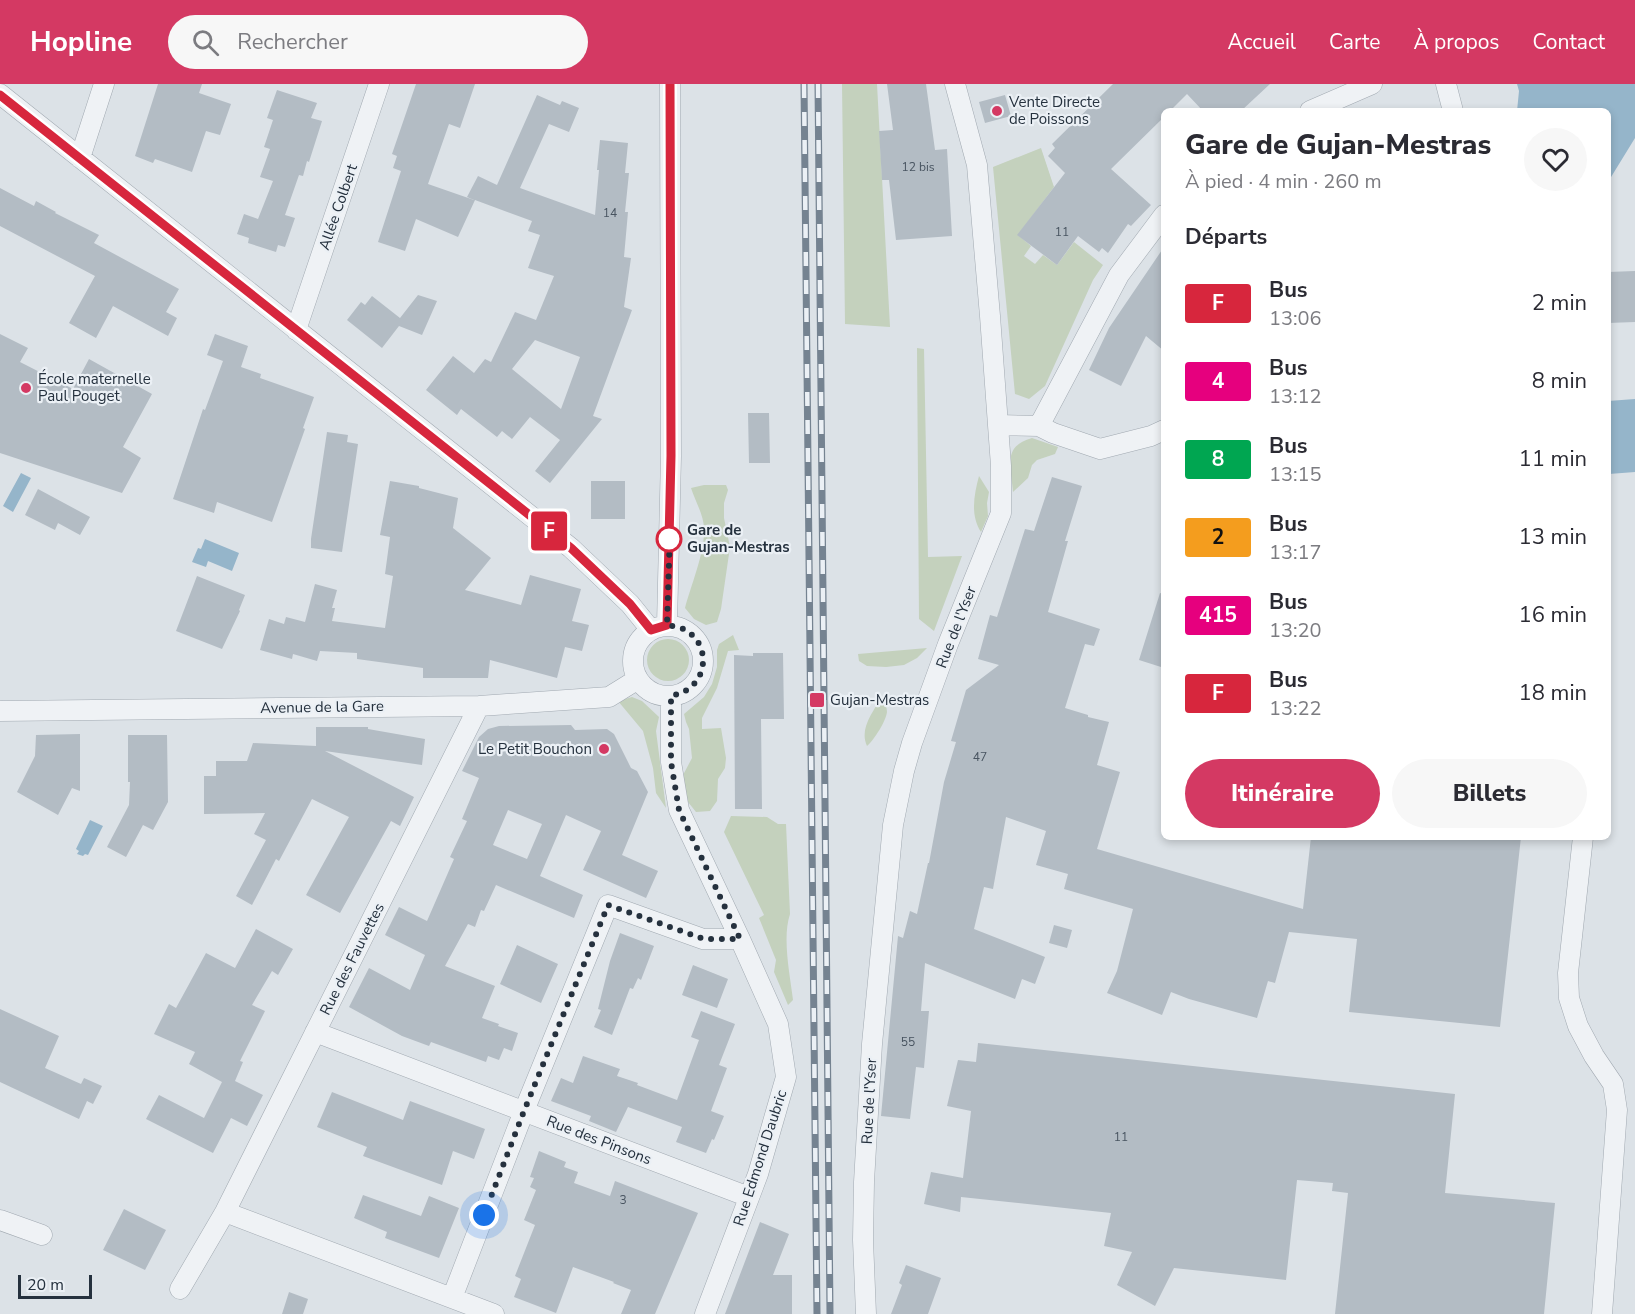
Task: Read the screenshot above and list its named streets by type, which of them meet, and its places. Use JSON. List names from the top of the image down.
{
  "streets": {
    "street": [
      "Allée Colbert",
      "Rue de l'Yser",
      "Avenue de la Gare",
      "Rue des Fauvettes",
      "Rue des Pinsons",
      "Rue Edmond Daubric"
    ]
  },
  "crossings": [
    ["Avenue de la Gare", "Rue des Fauvettes"],
    ["Avenue de la Gare", "Rue Edmond Daubric"],
    ["Rue des Fauvettes", "Rue des Pinsons"],
    ["Rue des Pinsons", "Rue Edmond Daubric"]
  ],
  "places": {
    "other": [
      "Vente Directe de Poissons",
      "École maternelle Paul Pouget",
      "Gare de Gujan-Mestras",
      "Le Petit Bouchon"
    ],
    "transit": ["Gujan-Mestras"]
  },
  "lines": ["bus line F"],
  "house_numbers": [
    "12 bis",
    "14",
    "11",
    "47",
    "55",
    "11",
    "3"
  ],
  "scale_bar": "20 m",
  "page": {
    "header": "Hopline",
    "search": "Rechercher",
    "nav": [
      "Accueil",
      "Carte",
      "À propos",
      "Contact"
    ],
    "on_map": "F",
    "heading": [
      ["Gare de Gujan-Mestras", "À pied · 4 min · 260 m"],
      "Départs"
    ],
    "list": [
      {
        "mark": "F",
        "name": "Bus",
        "note": "13:06",
        "value": "2 min"
      },
      {
        "mark": "4",
        "name": "Bus",
        "note": "13:12",
        "value": "8 min"
      },
      {
        "mark": "8",
        "name": "Bus",
        "note": "13:15",
        "value": "11 min"
      },
      {
        "mark": "2",
        "name": "Bus",
        "note": "13:17",
        "value": "13 min"
      },
      {
        "mark": "415",
        "name": "Bus",
        "note": "13:20",
        "value": "16 min"
      },
      {
        "mark": "F",
        "name": "Bus",
        "note": "13:22",
        "value": "18 min"
      }
    ],
    "buttons": ["Itinéraire", "Billets"],
    "scale": "20 m"
  }
}
